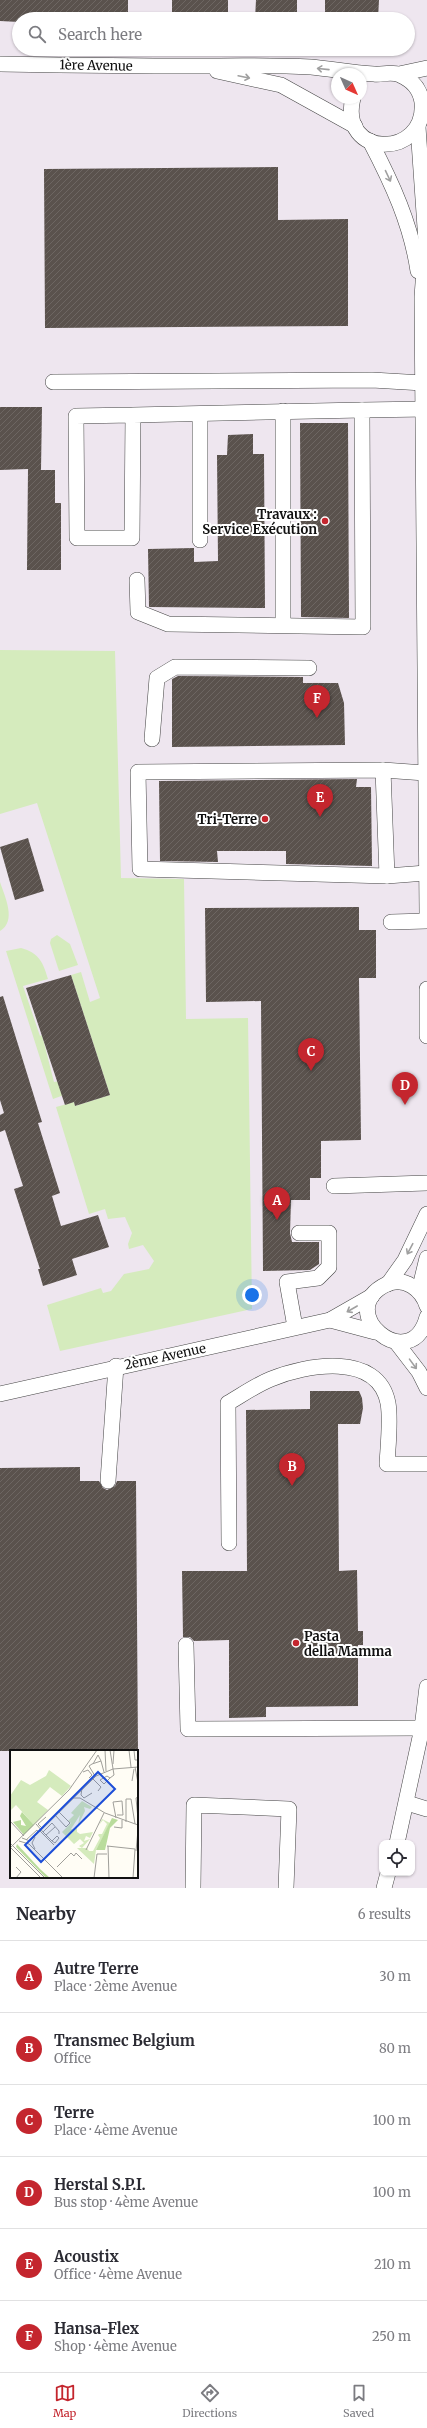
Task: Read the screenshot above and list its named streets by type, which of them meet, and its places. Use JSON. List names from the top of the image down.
{
  "streets": {
    "street": ["1ère Avenue", "2ème Avenue"]
  },
  "places": ["Travaux : Service Exécution", "Tri-Terre", "Pasta della Mamma"],
  "north": "bottom right",
  "page": {
    "search": "Search here",
    "pins": [
      "F",
      "E",
      "C",
      "D",
      "A",
      "B"
    ],
    "heading": ["Nearby", "6 results"],
    "list": [
      {
        "mark": "A",
        "name": "Autre Terre",
        "note": "Place · 2ème Avenue",
        "value": "30 m"
      },
      {
        "mark": "B",
        "name": "Transmec Belgium",
        "note": "Office",
        "value": "80 m"
      },
      {
        "mark": "C",
        "name": "Terre",
        "note": "Place · 4ème Avenue",
        "value": "100 m"
      },
      {
        "mark": "D",
        "name": "Herstal S.P.I.",
        "note": "Bus stop · 4ème Avenue",
        "value": "100 m"
      },
      {
        "mark": "E",
        "name": "Acoustix",
        "note": "Office · 4ème Avenue",
        "value": "210 m"
      },
      {
        "mark": "F",
        "name": "Hansa-Flex",
        "note": "Shop · 4ème Avenue",
        "value": "250 m"
      }
    ],
    "nav": ["Map", "Directions", "Saved"]
  }
}
